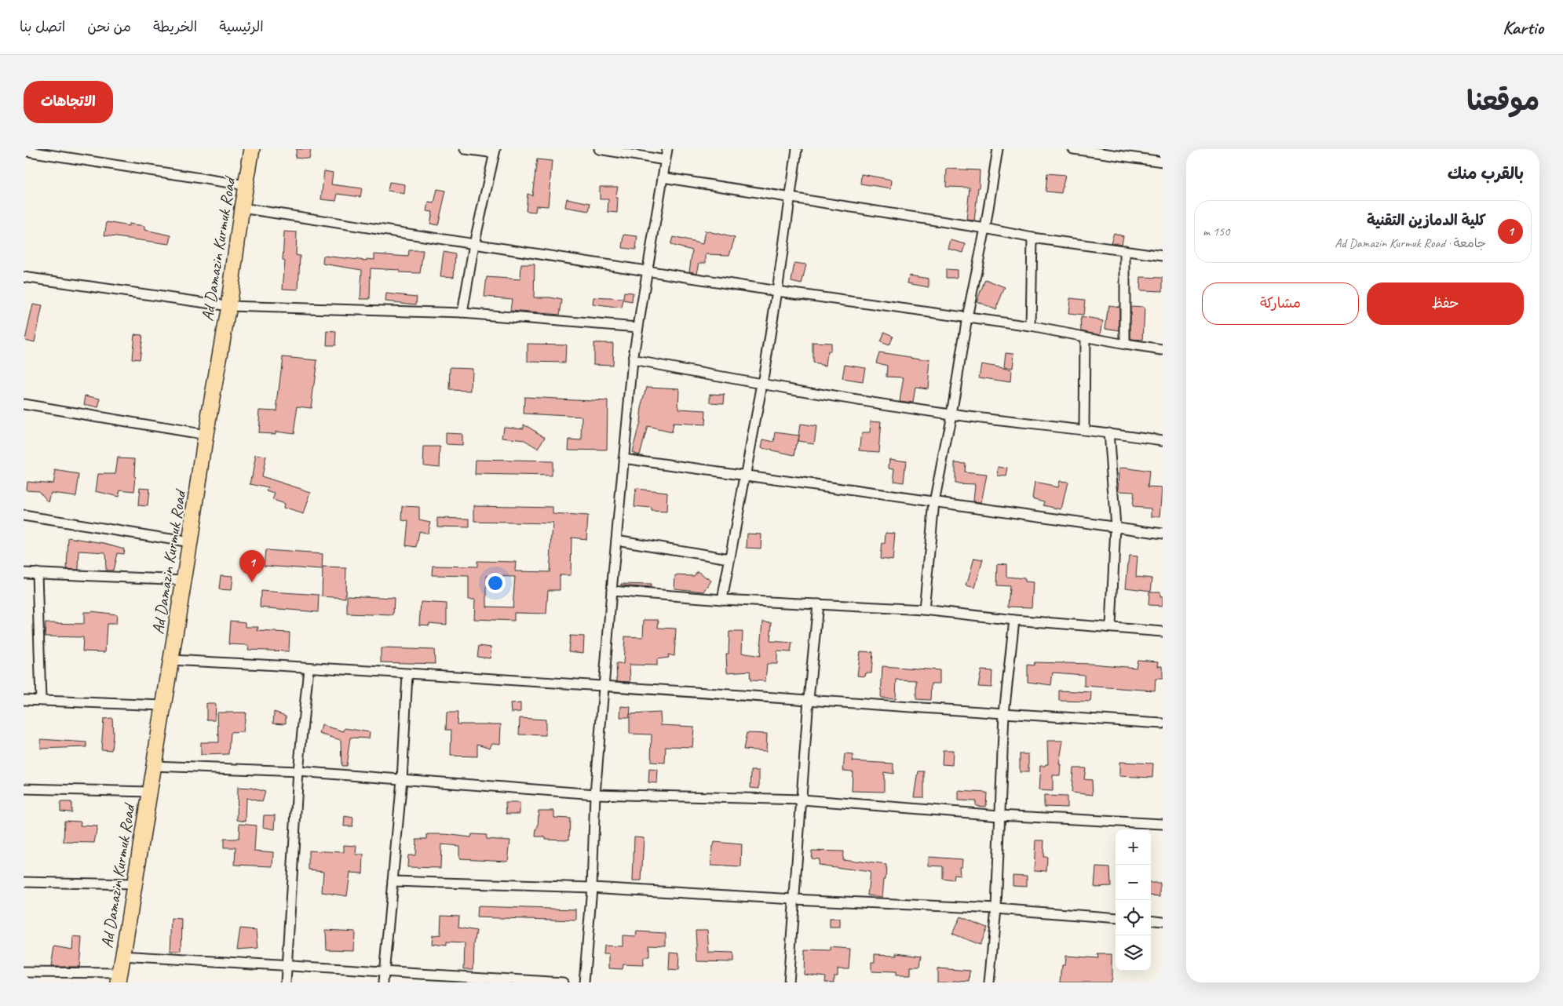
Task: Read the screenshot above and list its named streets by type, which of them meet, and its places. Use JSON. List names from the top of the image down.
{
  "streets": {
    "highway": ["Ad Damazin Kurmuk Road"]
  },
  "page": {
    "header": "Kartio",
    "nav": [
      "الرئيسية",
      "الخريطة",
      "من نحن",
      "اتصل بنا"
    ],
    "title": "موقعنا",
    "buttons": [
      "الاتجاهات",
      ["حفظ", "مشاركة"]
    ],
    "heading": "بالقرب منك",
    "list": [
      {
        "mark": "1",
        "name": "كلية الدمازين التقنية",
        "note": "جامعة · Ad Damazin Kurmuk Road",
        "value": "150 m"
      }
    ],
    "pins": "1",
    "map_buttons": ["+", "−"]
  }
}
